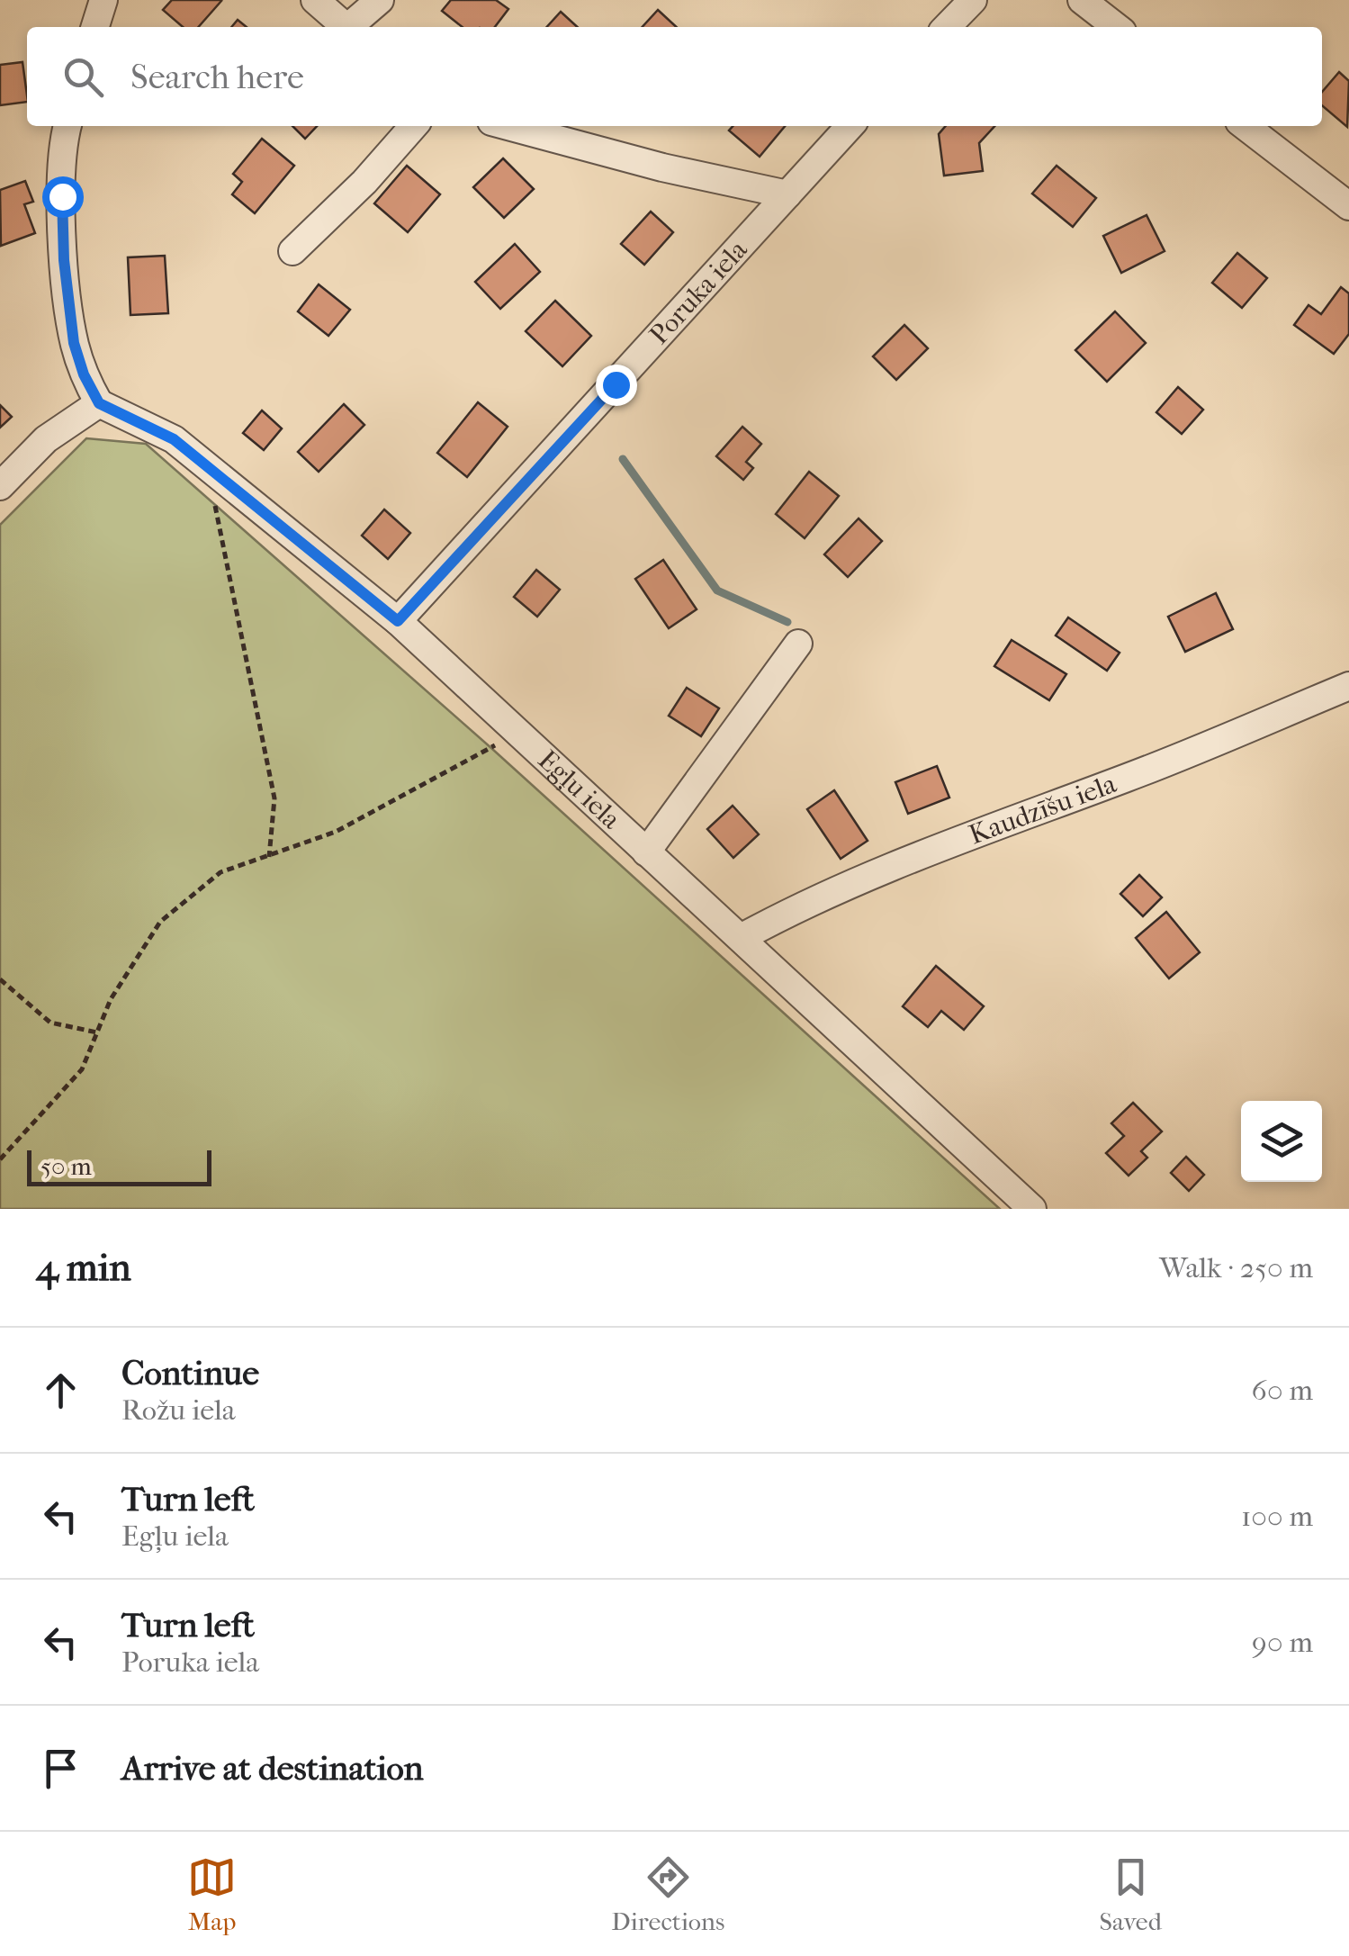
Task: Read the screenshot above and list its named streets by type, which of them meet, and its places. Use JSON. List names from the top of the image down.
{
  "streets": {
    "street": ["Poruka iela", "Egļu iela", "Kaudzīšu iela"]
  },
  "crossings": [
    ["Poruka iela", "Egļu iela"],
    ["Egļu iela", "Kaudzīšu iela"]
  ],
  "scale_bar": "50 m",
  "page": {
    "search": "Search here",
    "scale": "50 m",
    "heading": ["4 min", "Walk · 250 m"],
    "list": [
      ["Continue", "Rožu iela", "60 m"],
      ["Turn left", "Egļu iela", "100 m"],
      ["Turn left", "Poruka iela", "90 m"],
      "Arrive at destination"
    ],
    "nav": ["Map", "Directions", "Saved"]
  }
}
